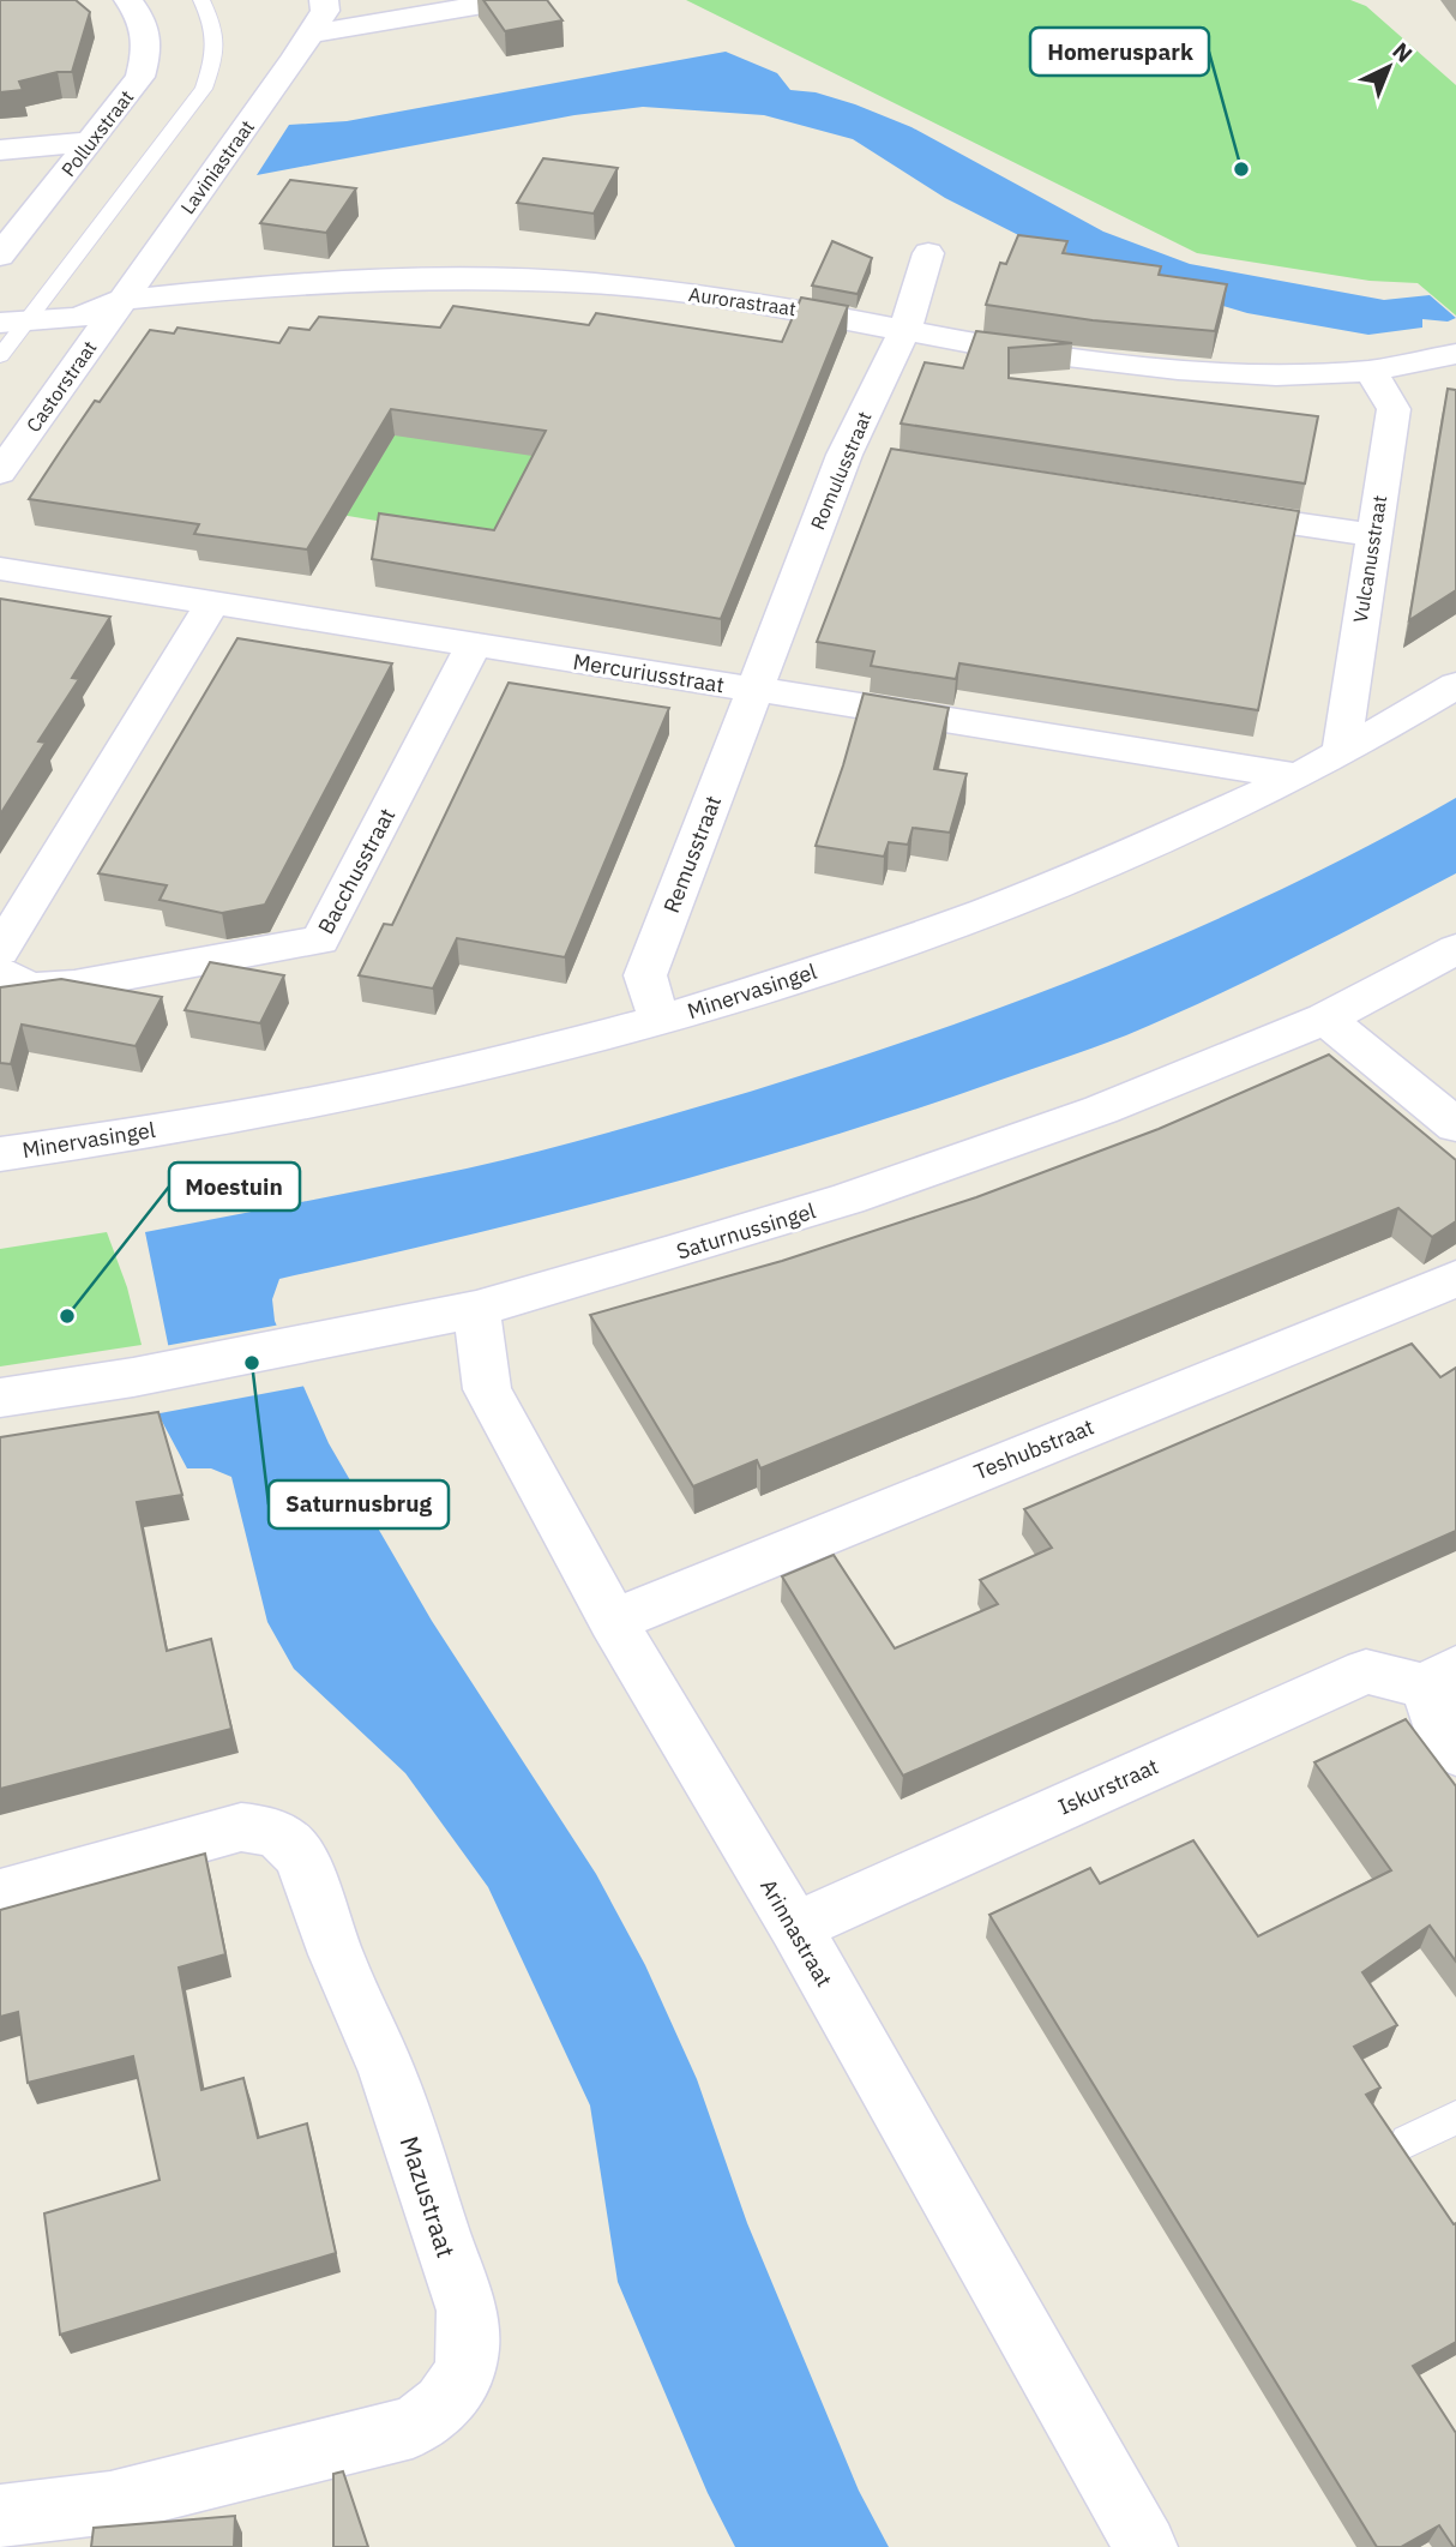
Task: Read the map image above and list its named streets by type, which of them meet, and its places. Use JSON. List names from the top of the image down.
{
  "streets": {
    "street": [
      "Polluxstraat",
      "Laviniastraat",
      "Aurorastraat",
      "Castorstraat",
      "Romulusstraat",
      "Vulcanusstraat",
      "Mercuriusstraat",
      "Remusstraat",
      "Bacchusstraat",
      "Minervasingel",
      "Saturnussingel",
      "Teshubstraat",
      "Iskurstraat",
      "Arinnastraat",
      "Mazustraat"
    ]
  },
  "crossings": [
    ["Laviniastraat", "Aurorastraat"],
    ["Laviniastraat", "Castorstraat"],
    ["Aurorastraat", "Castorstraat"],
    ["Aurorastraat", "Romulusstraat"],
    ["Aurorastraat", "Vulcanusstraat"],
    ["Romulusstraat", "Mercuriusstraat"],
    ["Romulusstraat", "Remusstraat"],
    ["Vulcanusstraat", "Minervasingel"],
    ["Mercuriusstraat", "Remusstraat"],
    ["Mercuriusstraat", "Bacchusstraat"],
    ["Mercuriusstraat", "Minervasingel"],
    ["Remusstraat", "Minervasingel"],
    ["Saturnussingel", "Arinnastraat"],
    ["Teshubstraat", "Arinnastraat"],
    ["Iskurstraat", "Arinnastraat"]
  ],
  "places": ["Homeruspark", "Moestuin", "Saturnusbrug"],
  "north": "top right"
}
